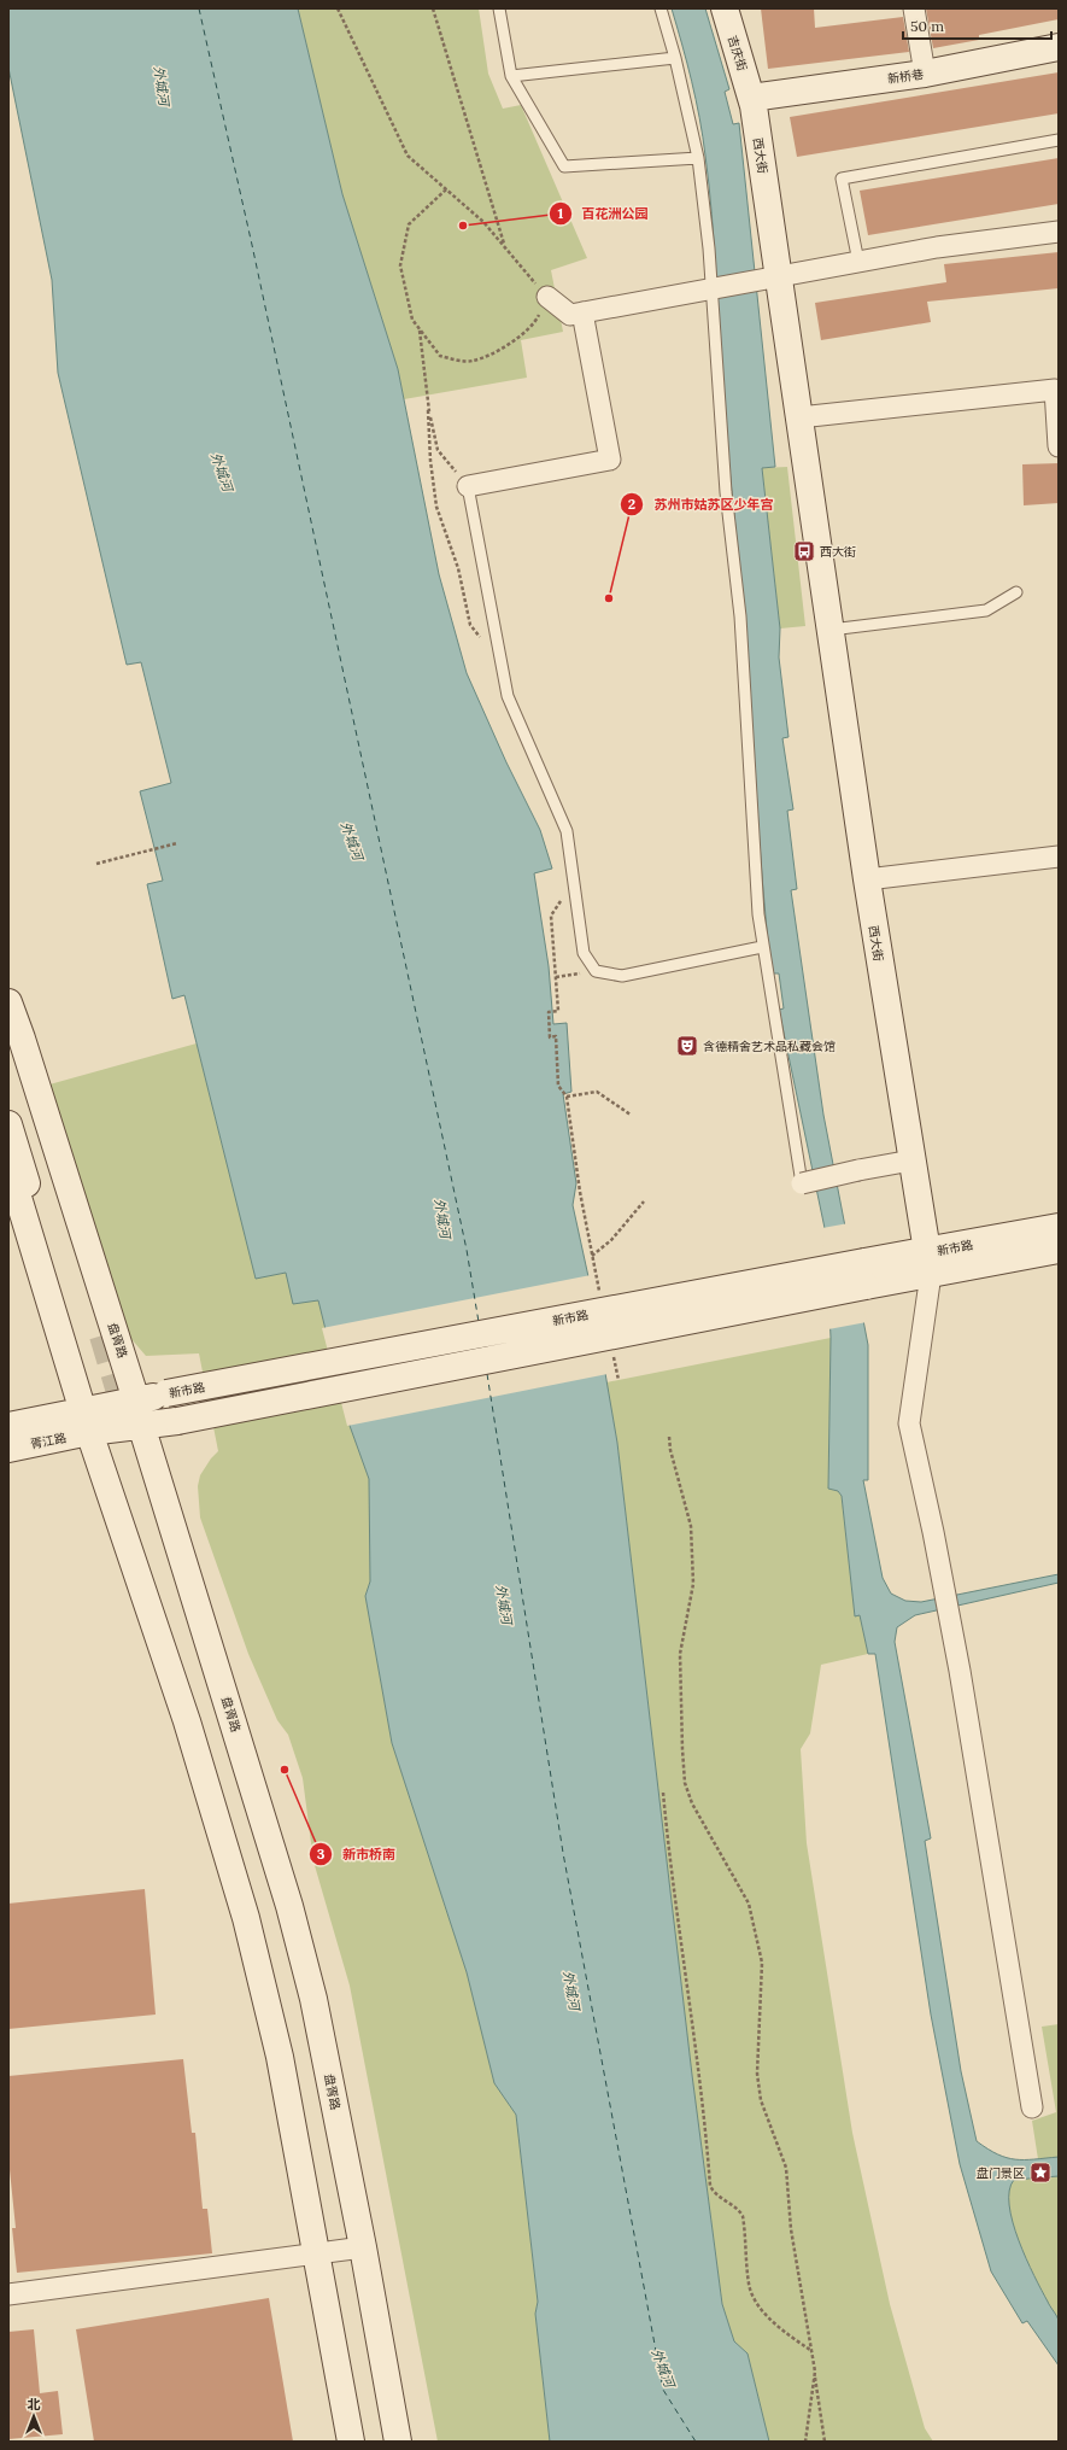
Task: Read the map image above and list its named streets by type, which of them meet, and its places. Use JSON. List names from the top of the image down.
{
  "streets": {
    "main road": [
      "吉庆街",
      "新桥巷",
      "西大街",
      "新市路",
      "盘胥路",
      "胥江路"
    ]
  },
  "crossings": [
    ["吉庆街", "新桥巷"],
    ["吉庆街", "西大街"],
    ["新桥巷", "西大街"],
    ["西大街", "新市路"],
    ["新市路", "盘胥路"],
    ["新市路", "胥江路"]
  ],
  "water": ["外城河"],
  "places": {
    "other": ["百花洲公园", "苏州市姑苏区少年宫", "新市桥南"],
    "bus stop": ["西大街"],
    "theatre": ["含德精舍艺术品私藏会馆"],
    "place": ["盘门景区"]
  },
  "scale_bar": "50 m",
  "north": "top"
}
